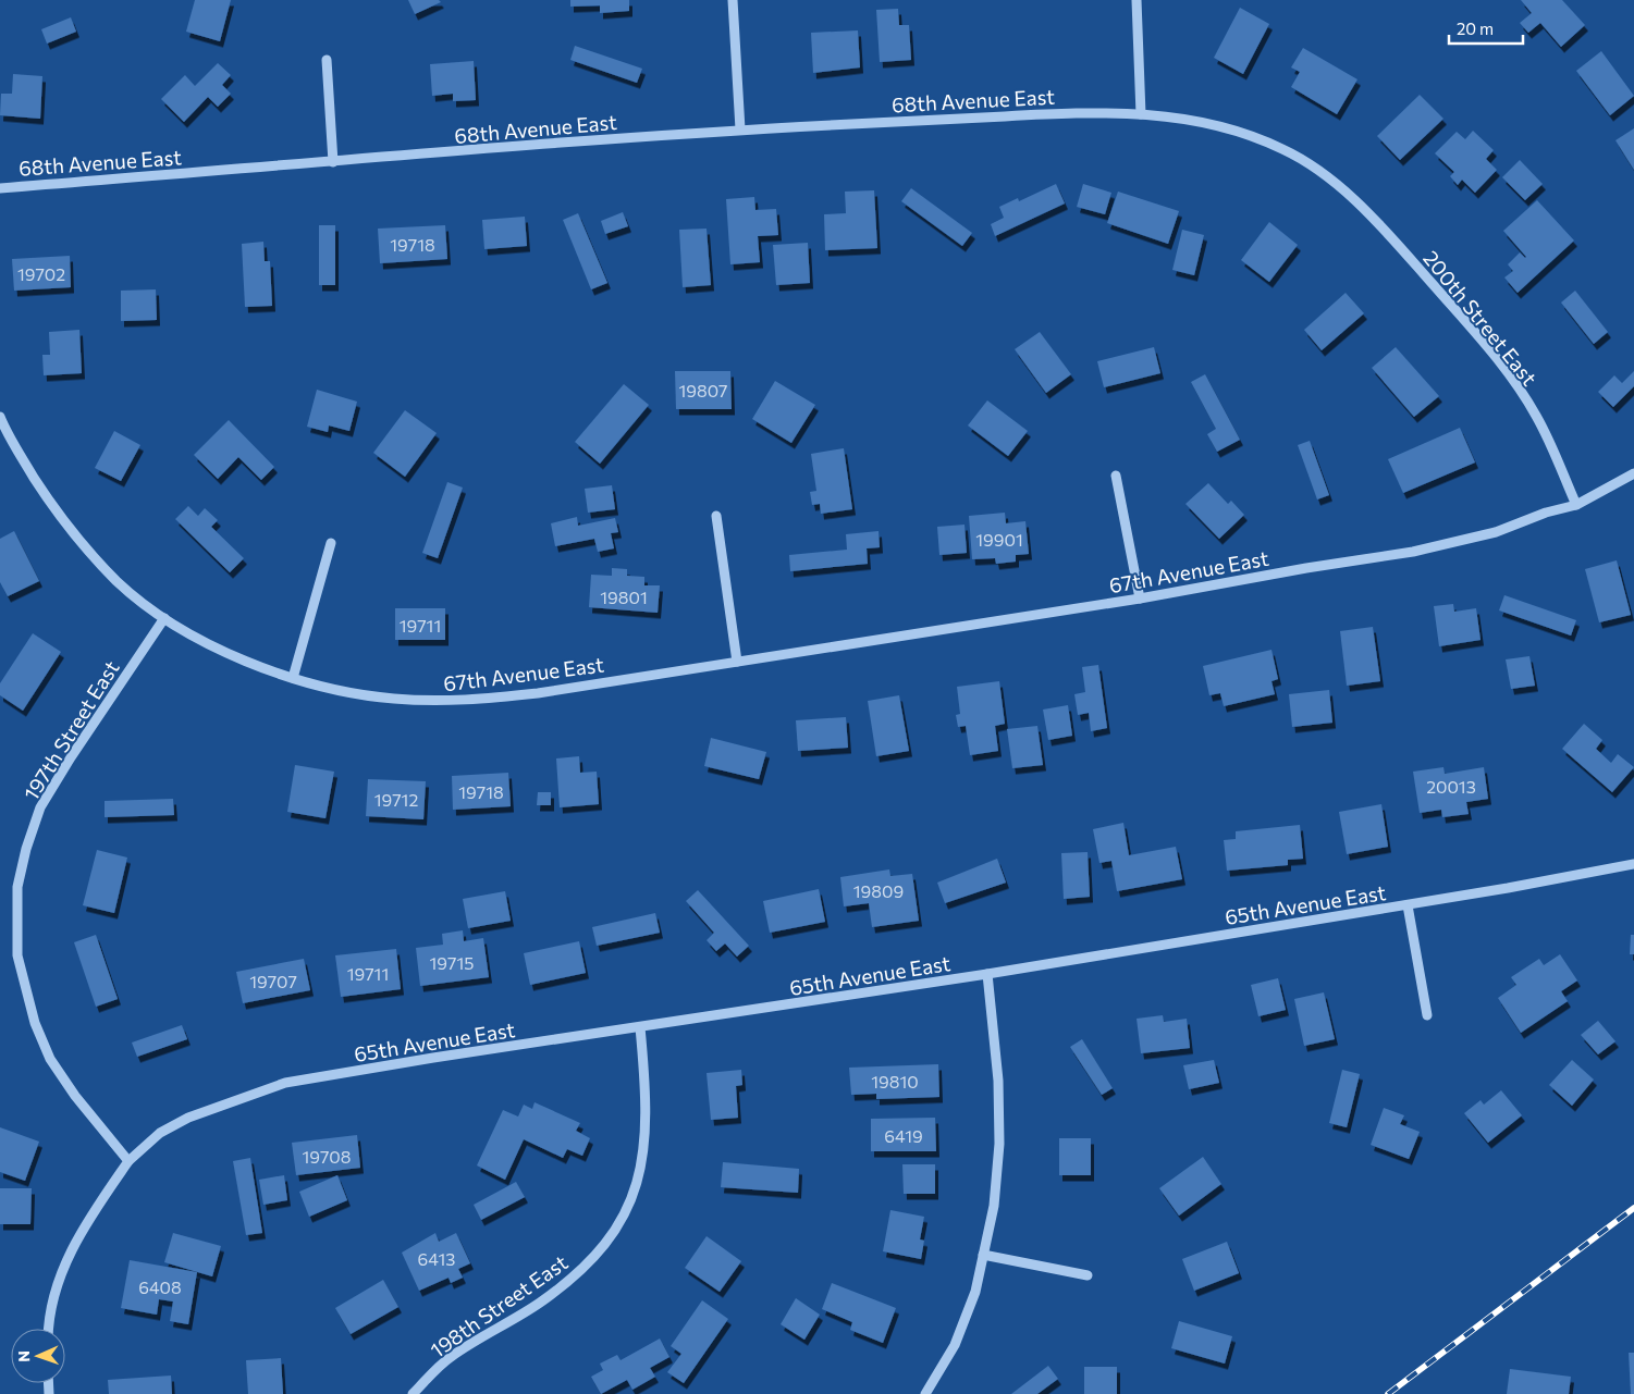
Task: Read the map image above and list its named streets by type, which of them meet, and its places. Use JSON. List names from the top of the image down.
{
  "streets": {
    "street": [
      "68th Avenue East",
      "200th Street East",
      "67th Avenue East",
      "197th Street East",
      "65th Avenue East",
      "198th Street East"
    ]
  },
  "crossings": [
    ["68th Avenue East", "200th Street East"],
    ["200th Street East", "67th Avenue East"],
    ["67th Avenue East", "197th Street East"],
    ["197th Street East", "65th Avenue East"],
    ["65th Avenue East", "198th Street East"]
  ],
  "house_numbers": [
    "19718",
    "19702",
    "19807",
    "19901",
    "19801",
    "19711",
    "20013",
    "19718",
    "19712",
    "19809",
    "19715",
    "19711",
    "19707",
    "19810",
    "6419",
    "19708",
    "6413",
    "6408"
  ],
  "scale_bar": "20 m",
  "north": "left"
}
